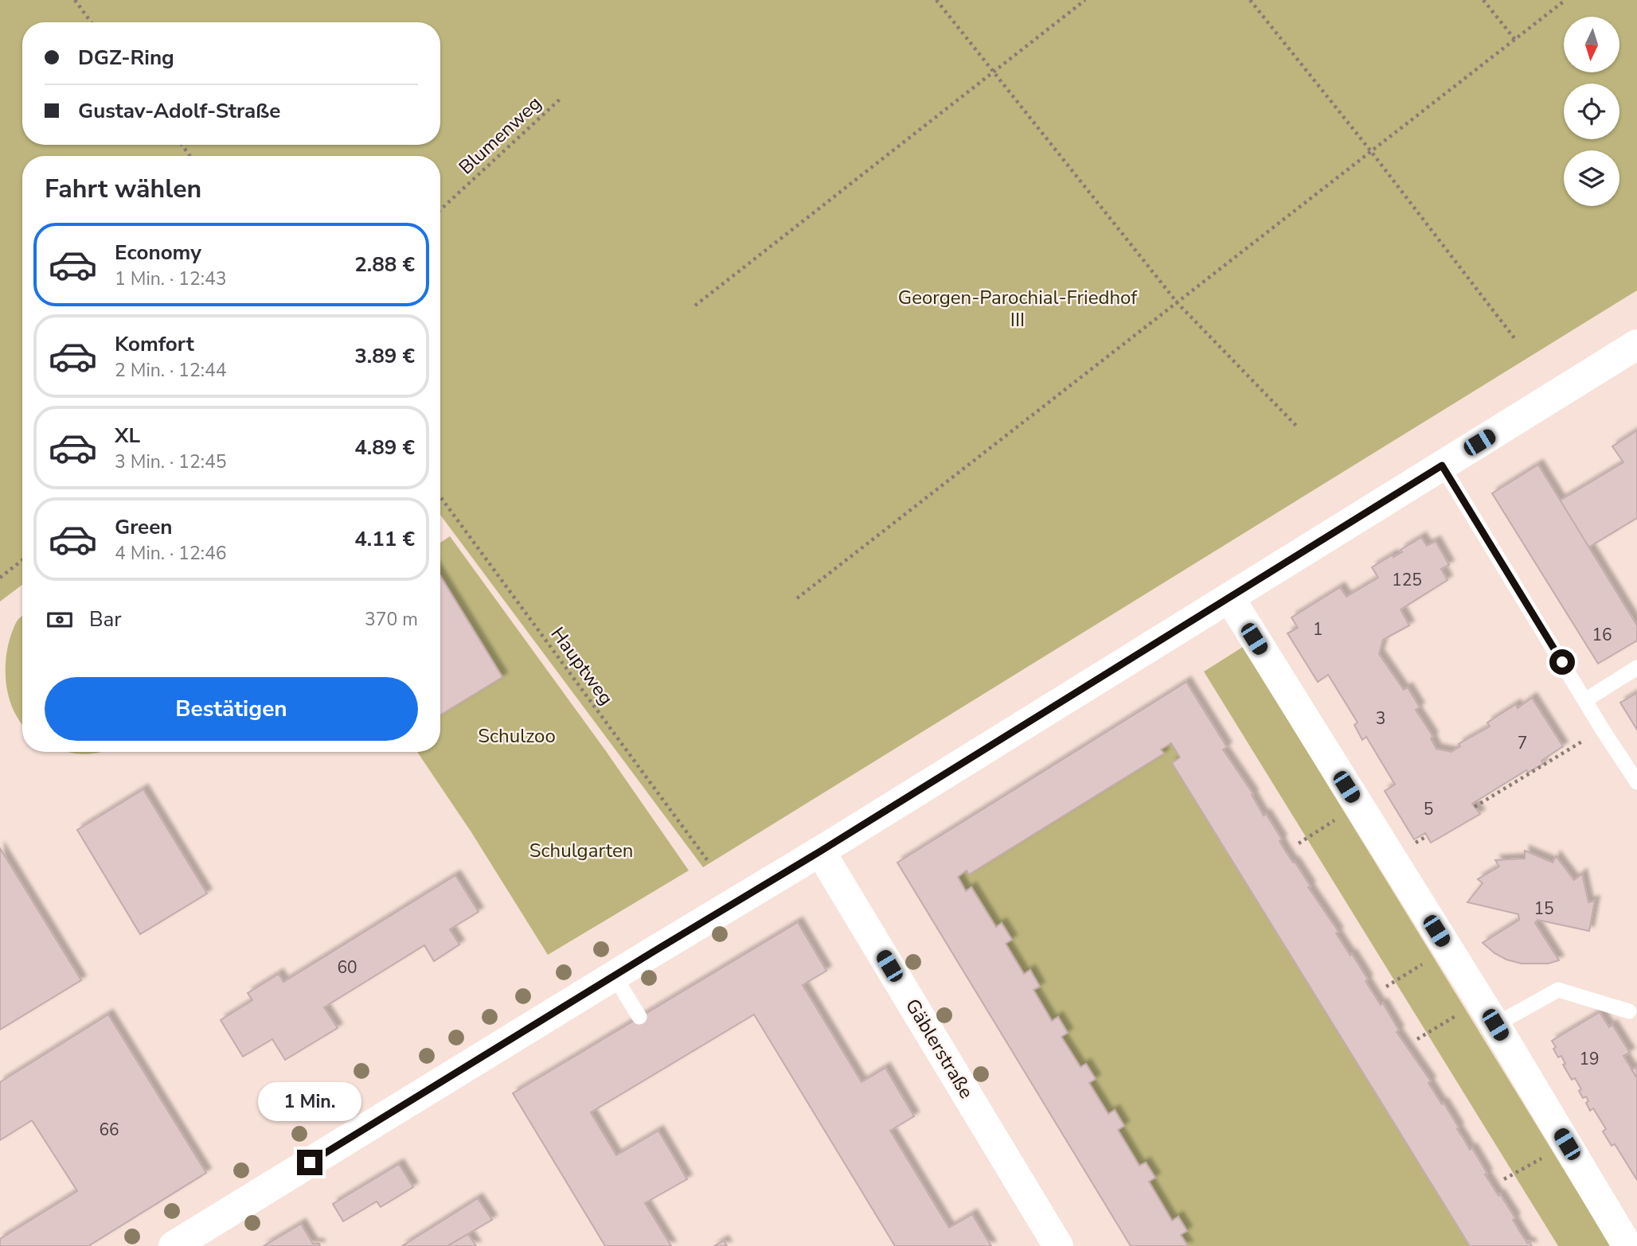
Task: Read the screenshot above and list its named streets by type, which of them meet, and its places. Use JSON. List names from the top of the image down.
{
  "streets": {
    "street": ["Gäblerstraße"],
    "path": ["Blumenweg", "Hauptweg"]
  },
  "parks": ["Georgen-Parochial-Friedhof III", "Schulzoo", "Schulgarten"],
  "house_numbers": [
    "125",
    "1",
    "16",
    "3",
    "7",
    "5",
    "15",
    "60",
    "19",
    "66"
  ],
  "north": "bottom",
  "page": {
    "banner": ["DGZ-Ring", "Gustav-Adolf-Straße"],
    "heading": "Fahrt wählen",
    "list": [
      {
        "name": "Economy",
        "note": "1 Min. · 12:43",
        "value": "2.88 €"
      },
      {
        "name": "Komfort",
        "note": "2 Min. · 12:44",
        "value": "3.89 €"
      },
      {
        "name": "XL",
        "note": "3 Min. · 12:45",
        "value": "4.89 €"
      },
      {
        "name": "Green",
        "note": "4 Min. · 12:46",
        "value": "4.11 €"
      }
    ],
    "pay": ["Bar", "370 m"],
    "buttons": "Bestätigen",
    "bubble": "1 Min."
  }
}
